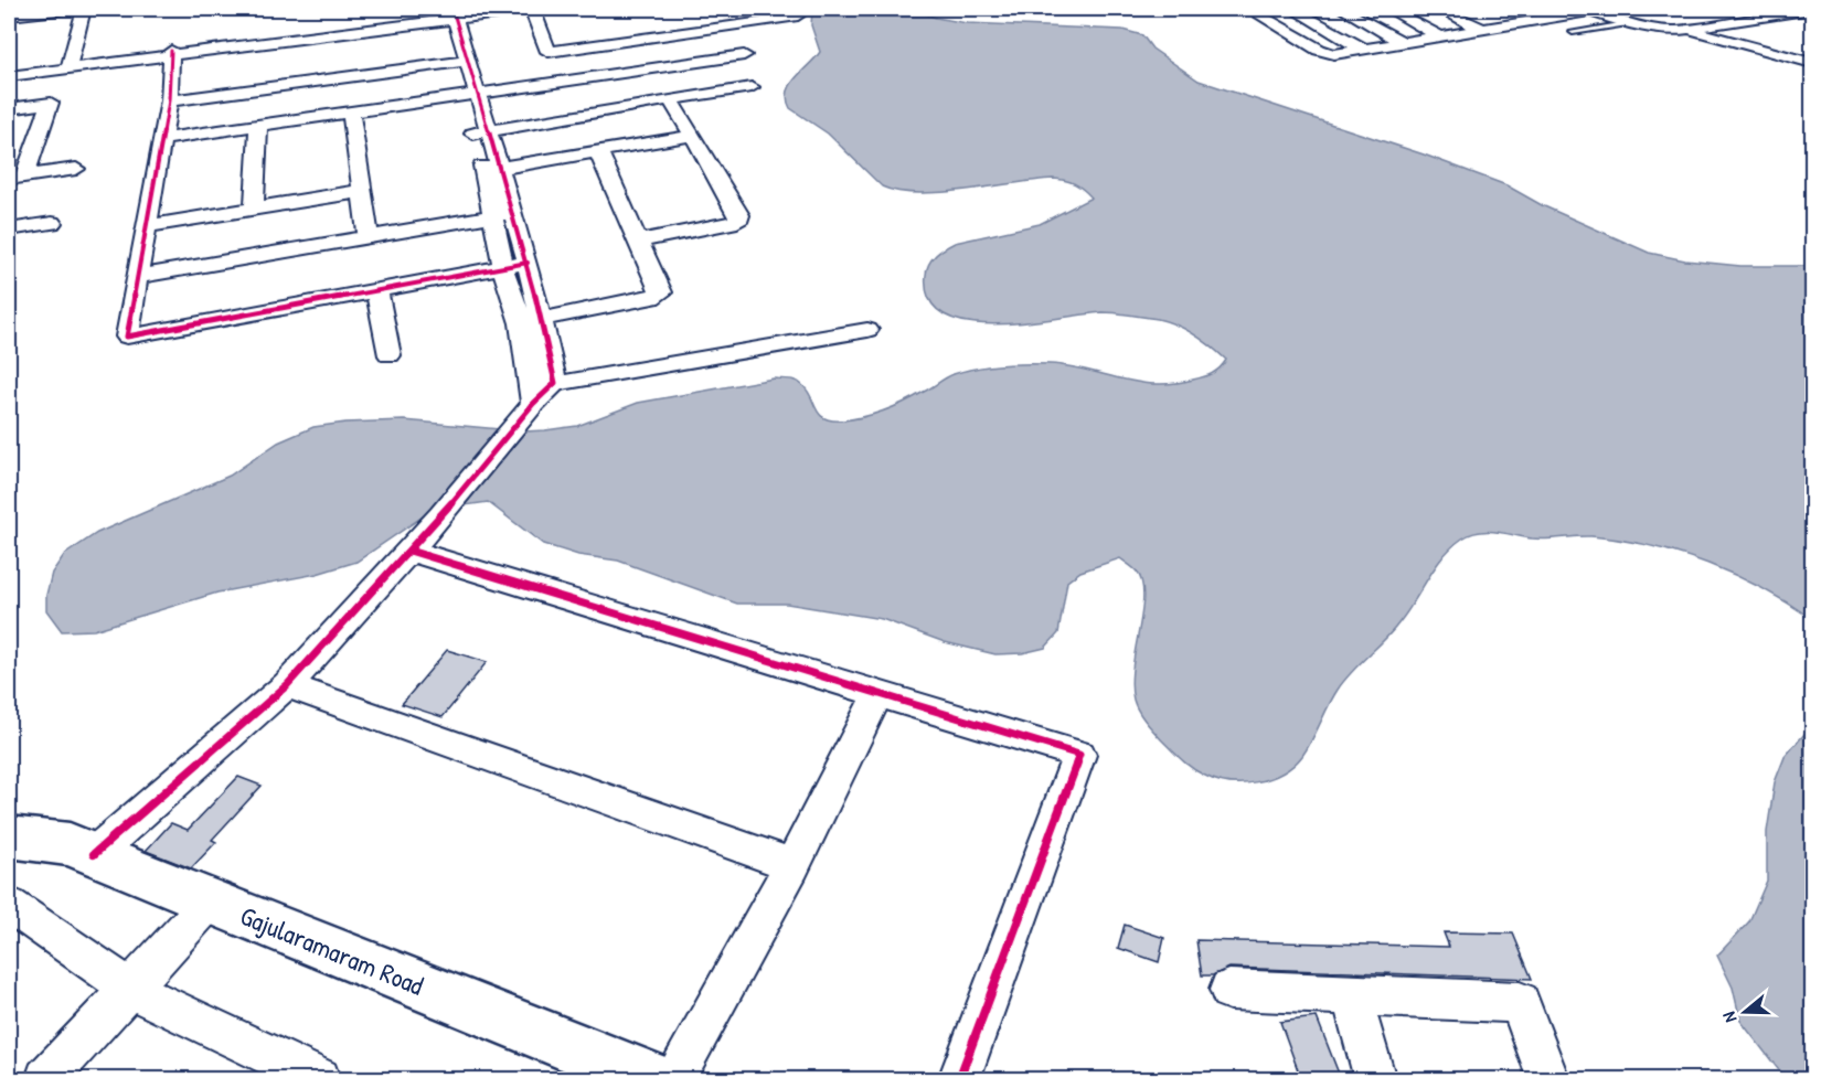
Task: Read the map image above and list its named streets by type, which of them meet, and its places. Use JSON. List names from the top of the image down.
{
  "streets": {
    "main road": ["Gajularamaram Road"]
  },
  "north": "left"
}
